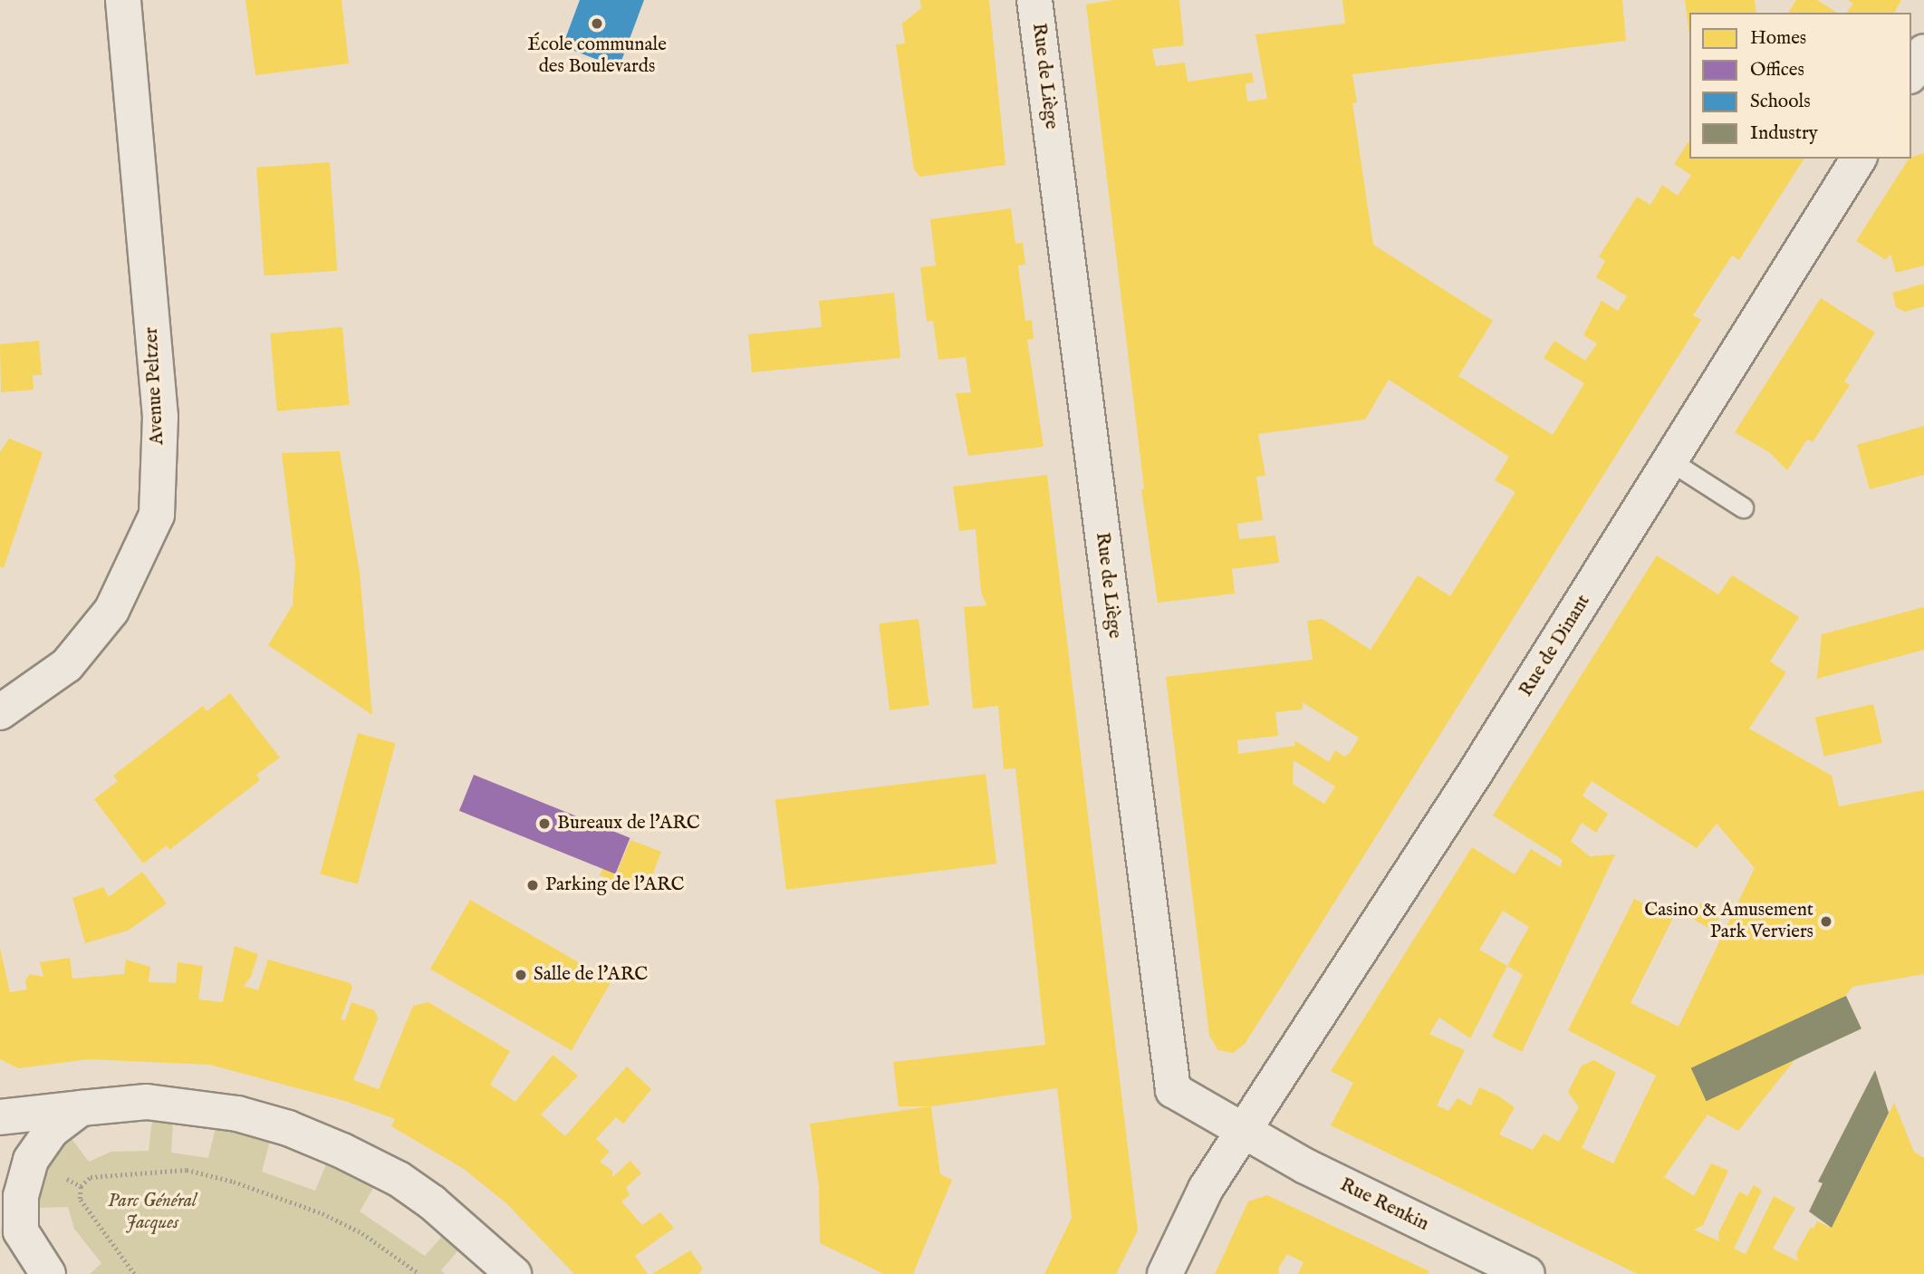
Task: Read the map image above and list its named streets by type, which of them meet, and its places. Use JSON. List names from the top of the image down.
{
  "streets": {
    "street": [
      "Rue de Liège",
      "Avenue Peltzer",
      "Rue de Dinant",
      "Rue Renkin"
    ]
  },
  "crossings": [
    ["Rue de Liège", "Rue de Dinant"],
    ["Rue de Liège", "Rue Renkin"],
    ["Rue de Dinant", "Rue Renkin"]
  ],
  "parks": ["Parc Général Jacques"],
  "places": [
    "École communale des Boulevards",
    "Bureaux de l'ARC",
    "Parking de l'ARC",
    "Casino & Amusement Park Verviers",
    "Salle de l'ARC"
  ],
  "legend": [
    "Homes",
    "Offices",
    "Schools",
    "Industry"
  ]
}
